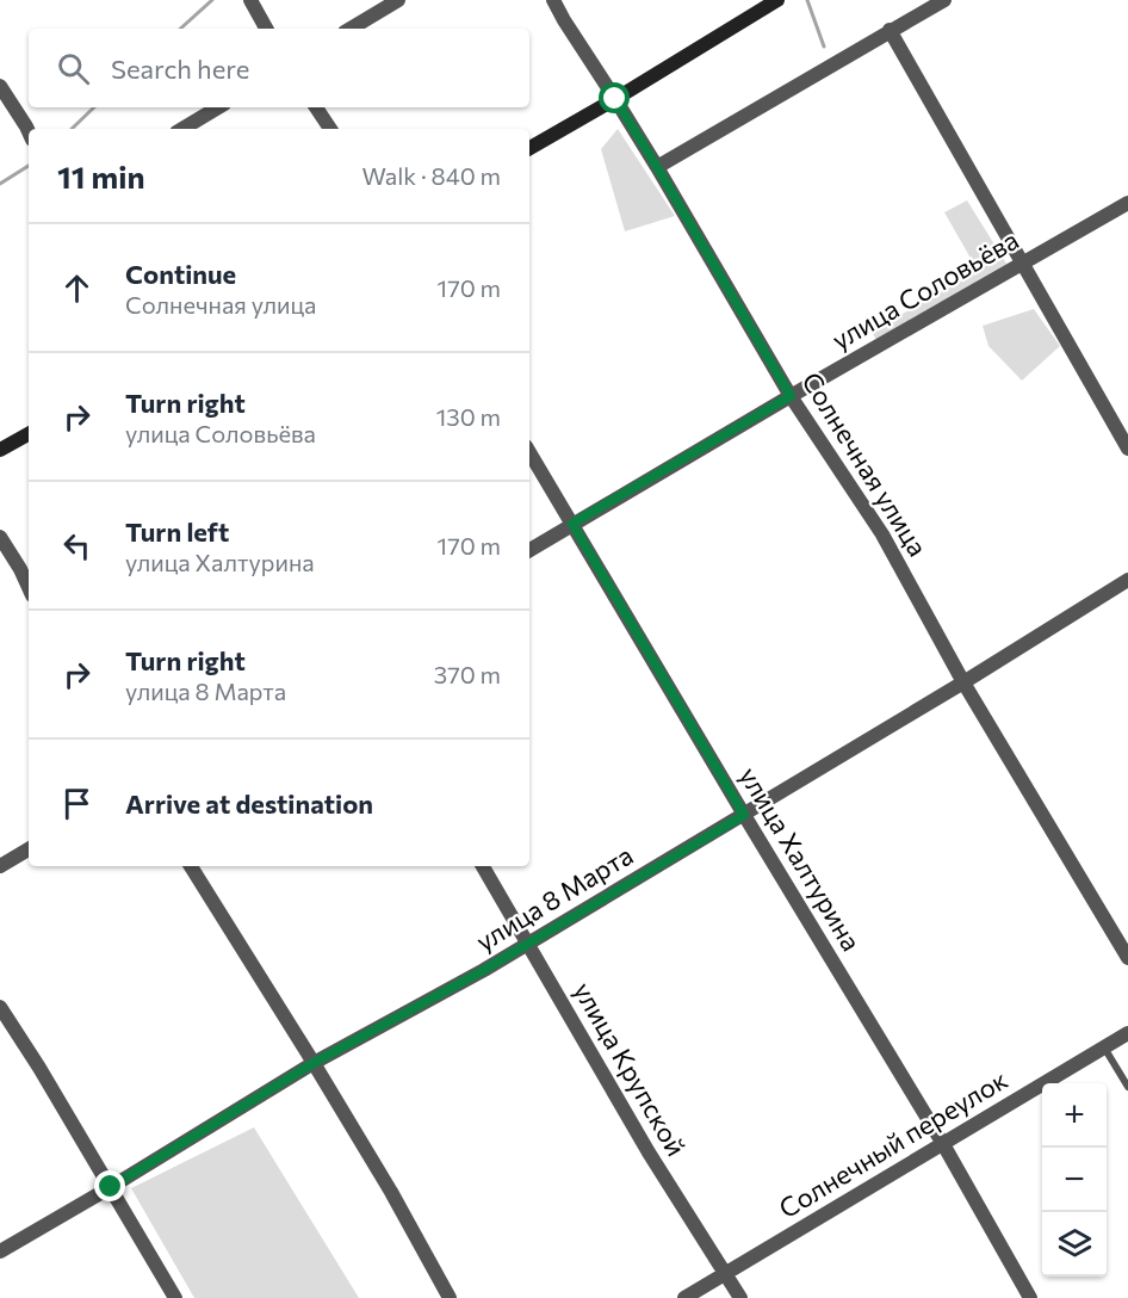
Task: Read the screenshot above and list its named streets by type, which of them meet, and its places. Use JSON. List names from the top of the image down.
{
  "streets": {
    "street": [
      "улица Соловьёва",
      "Солнечная улица",
      "улица Халтурина",
      "улица 8 Марта",
      "улица Крупской",
      "Солнечный переулок"
    ]
  },
  "crossings": [
    ["улица Соловьёва", "Солнечная улица"],
    ["улица Соловьёва", "улица Халтурина"],
    ["Солнечная улица", "улица 8 Марта"],
    ["улица Халтурина", "улица 8 Марта"],
    ["улица Халтурина", "Солнечный переулок"],
    ["улица 8 Марта", "улица Крупской"],
    ["улица Крупской", "Солнечный переулок"]
  ],
  "page": {
    "search": "Search here",
    "heading": ["11 min", "Walk · 840 m"],
    "list": [
      ["Continue", "Солнечная улица", "170 m"],
      ["Turn right", "улица Соловьёва", "130 m"],
      ["Turn left", "улица Халтурина", "170 m"],
      ["Turn right", "улица 8 Марта", "370 m"],
      "Arrive at destination"
    ],
    "map_buttons": ["+", "−"]
  }
}
